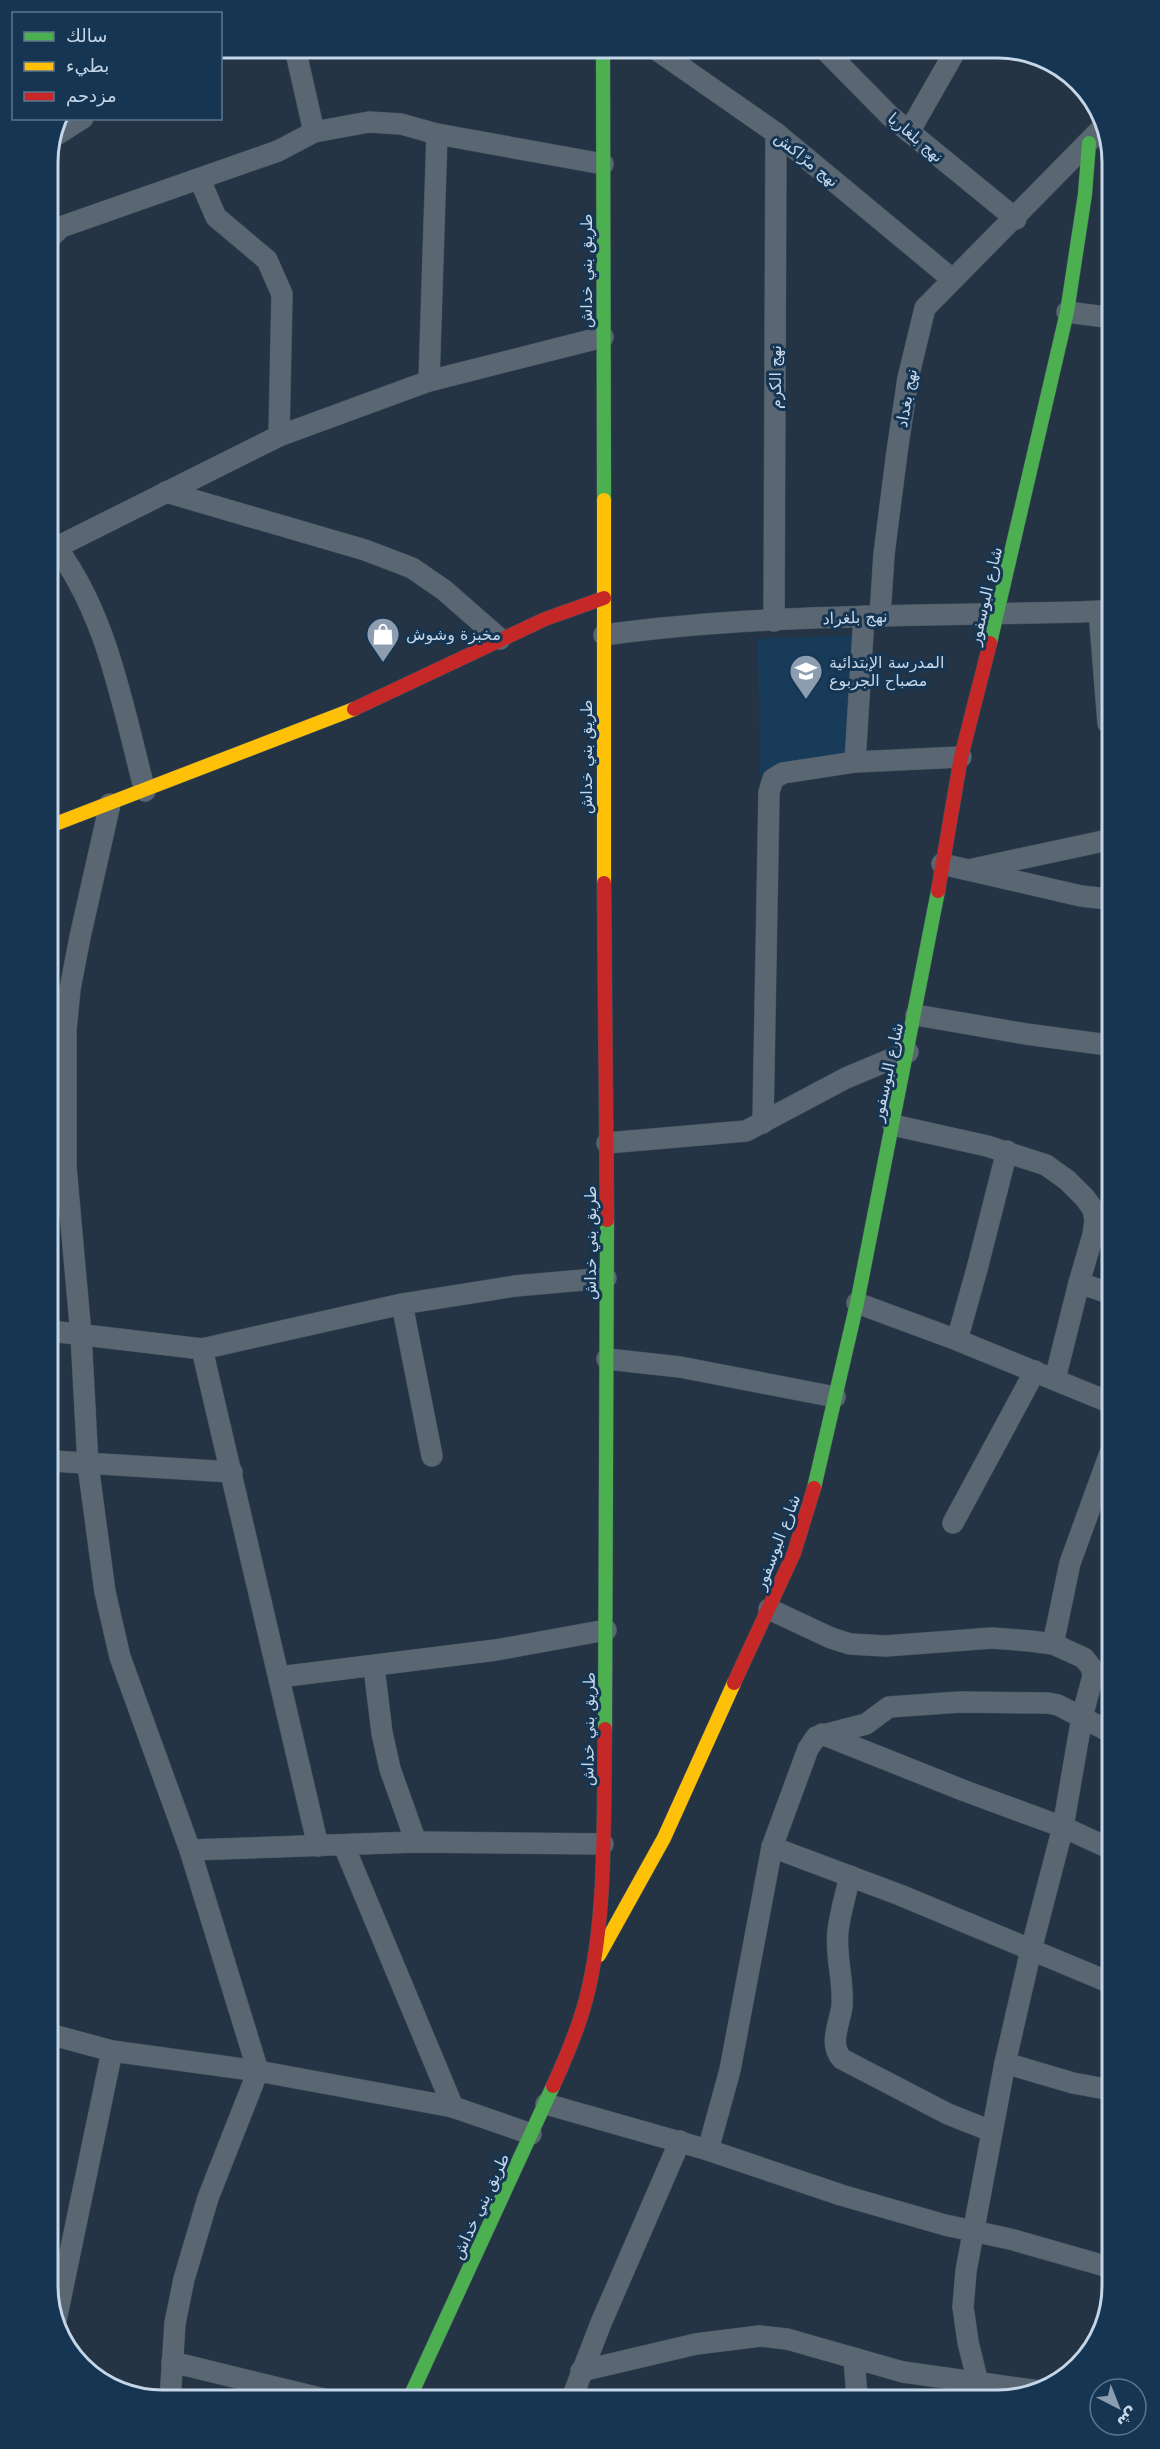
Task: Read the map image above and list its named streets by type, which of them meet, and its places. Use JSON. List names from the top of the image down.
{
  "streets": {
    "street": [
      "نهج بلغاريا",
      "نهج مرّاكش",
      "طريق بني خداش",
      "نهج الكرم",
      "نهج بغداد",
      "شارع البوسفور",
      "نهج بلغراد"
    ]
  },
  "crossings": [
    ["نهج بلغاريا", "نهج بغداد"],
    ["نهج مرّاكش", "نهج الكرم"],
    ["نهج مرّاكش", "نهج بغداد"],
    ["طريق بني خداش", "شارع البوسفور"],
    ["طريق بني خداش", "نهج بلغراد"],
    ["نهج الكرم", "نهج بلغراد"],
    ["نهج بغداد", "شارع البوسفور"],
    ["نهج بغداد", "نهج بلغراد"],
    ["شارع البوسفور", "نهج بلغراد"]
  ],
  "places": {
    "shop": ["مخبزة وشوش"],
    "school or university": ["المدرسة الإبتدائية مصباح الجربوع"]
  },
  "legend": ["سالك", "بطيء", "مزدحم"],
  "north": "bottom right"
}
